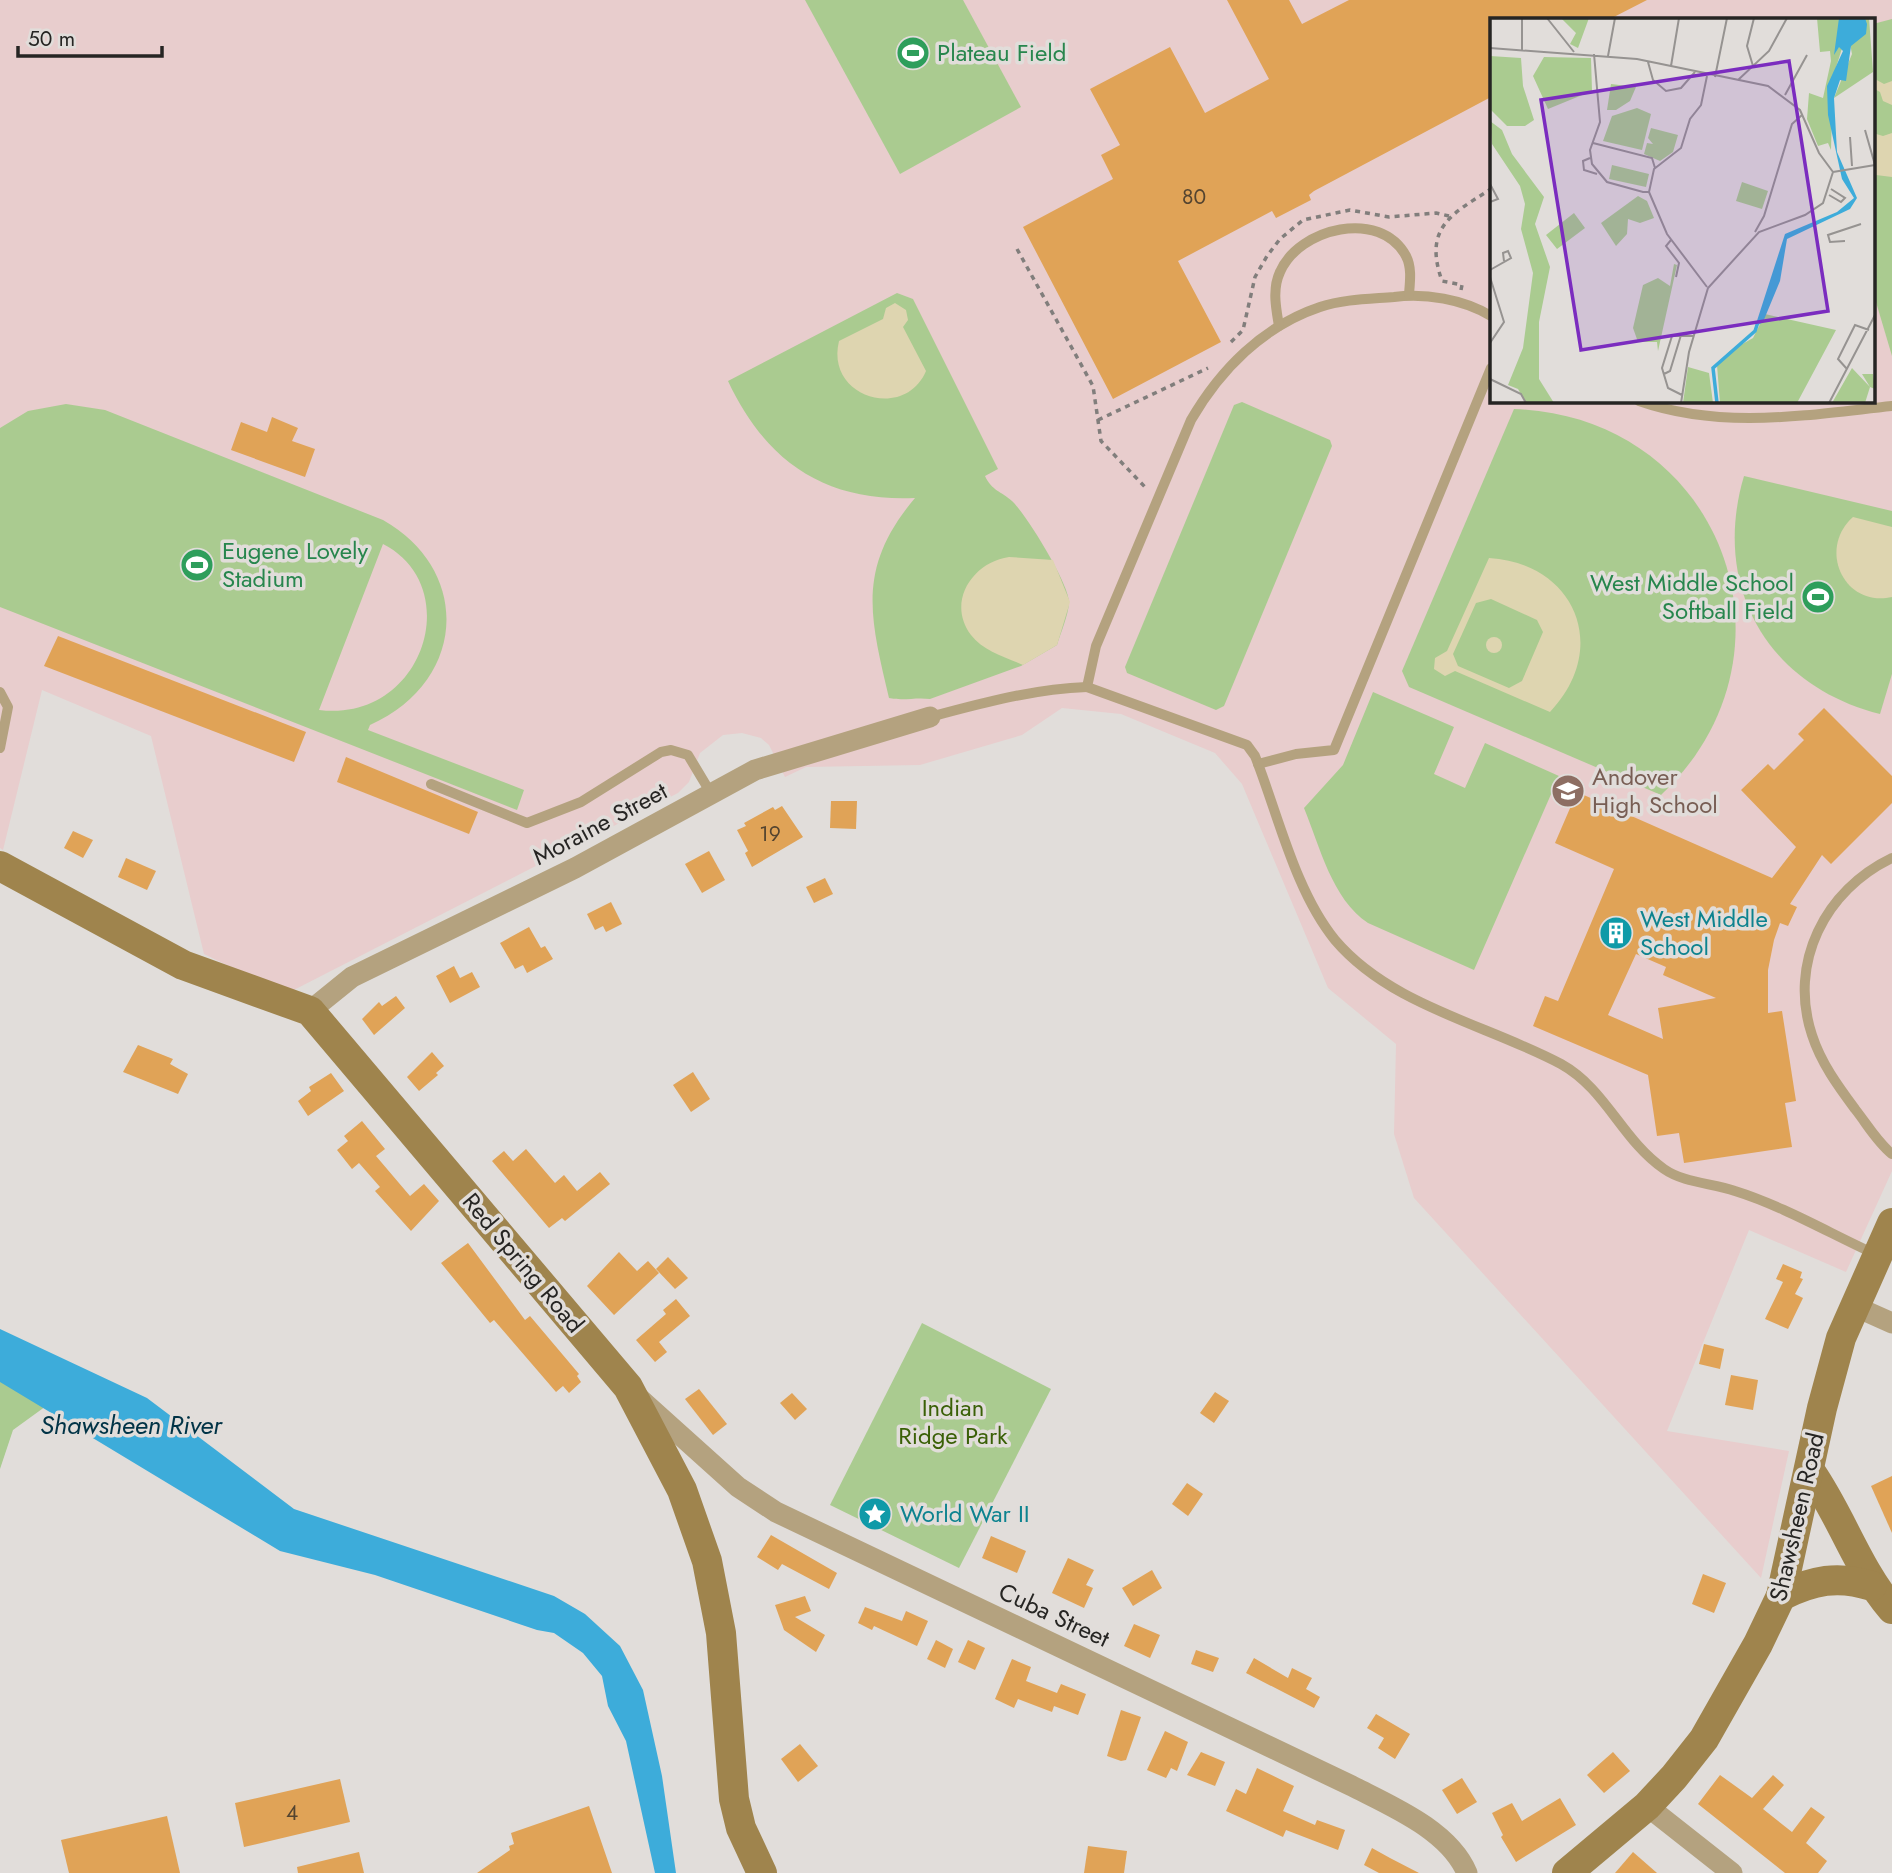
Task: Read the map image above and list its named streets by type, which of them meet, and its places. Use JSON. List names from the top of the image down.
{
  "streets": {
    "main road": ["Red Spring Road", "Shawsheen Road"],
    "street": ["Moraine Street", "Cuba Street"]
  },
  "crossings": [
    ["Moraine Street", "Red Spring Road"],
    ["Red Spring Road", "Cuba Street"]
  ],
  "water": ["Shawsheen River"],
  "parks": ["Indian Ridge Park"],
  "places": {
    "sports": ["Plateau Field", "Eugene Lovely Stadium", "West Middle School Softball Field"],
    "school or university": ["Andover High School"],
    "building": ["West Middle School"],
    "place": ["World War II"]
  },
  "house_numbers": ["80", "19", "4"],
  "scale_bar": "50 m"
}
